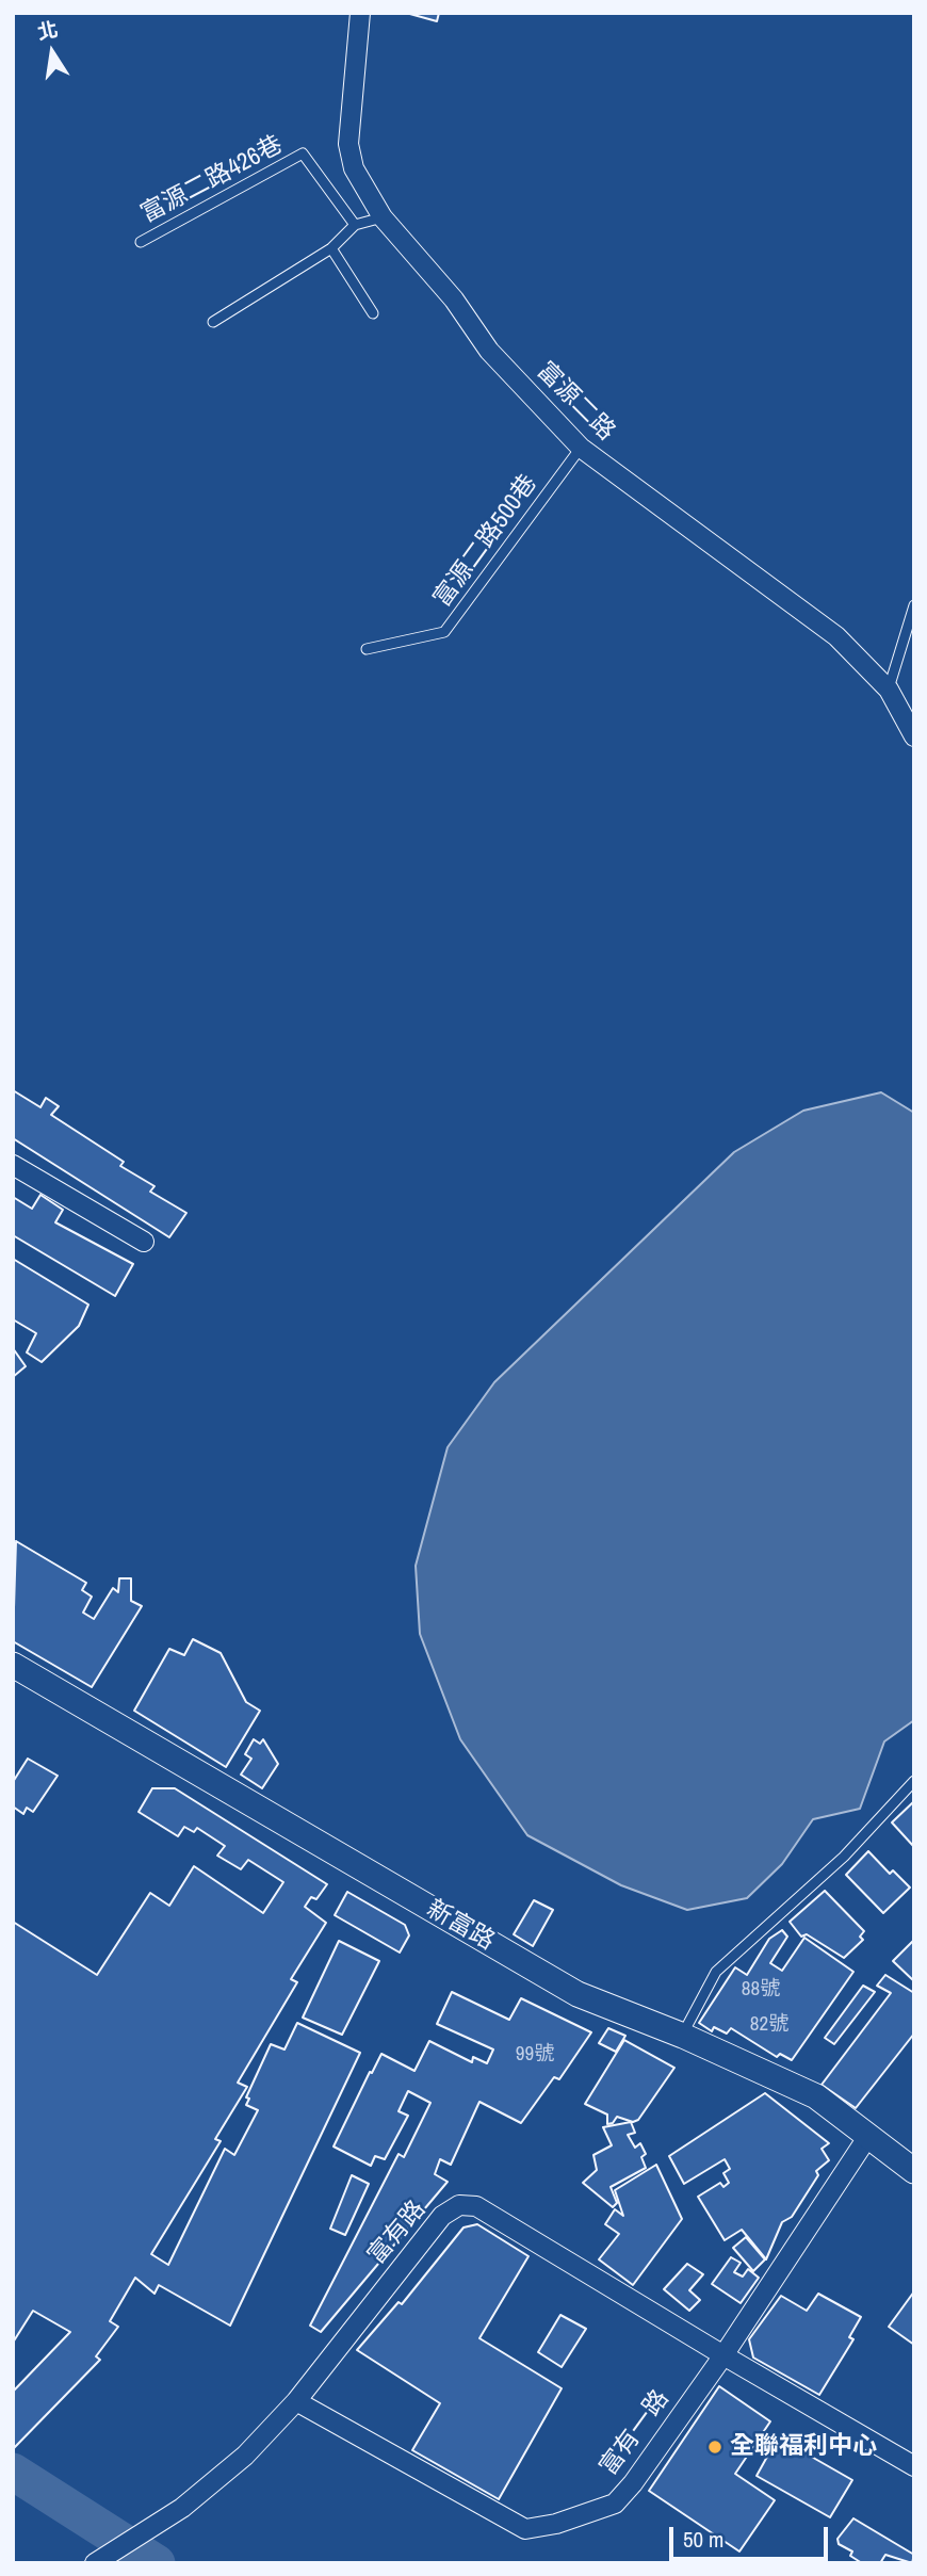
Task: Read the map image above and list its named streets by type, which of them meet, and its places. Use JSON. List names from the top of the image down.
{
  "streets": {
    "street": [
      "富源二路",
      "新富路",
      "富有路",
      "富有一路"
    ],
    "lane": ["富源二路426巷", "富源二路500巷"]
  },
  "crossings": [
    ["富源二路", "富源二路500巷"],
    ["新富路", "富有一路"],
    ["富有路", "富有一路"]
  ],
  "places": ["全聯福利中心"],
  "house_numbers": ["88號", "82號", "99號"],
  "scale_bar": "50 m",
  "north": "top"
}
